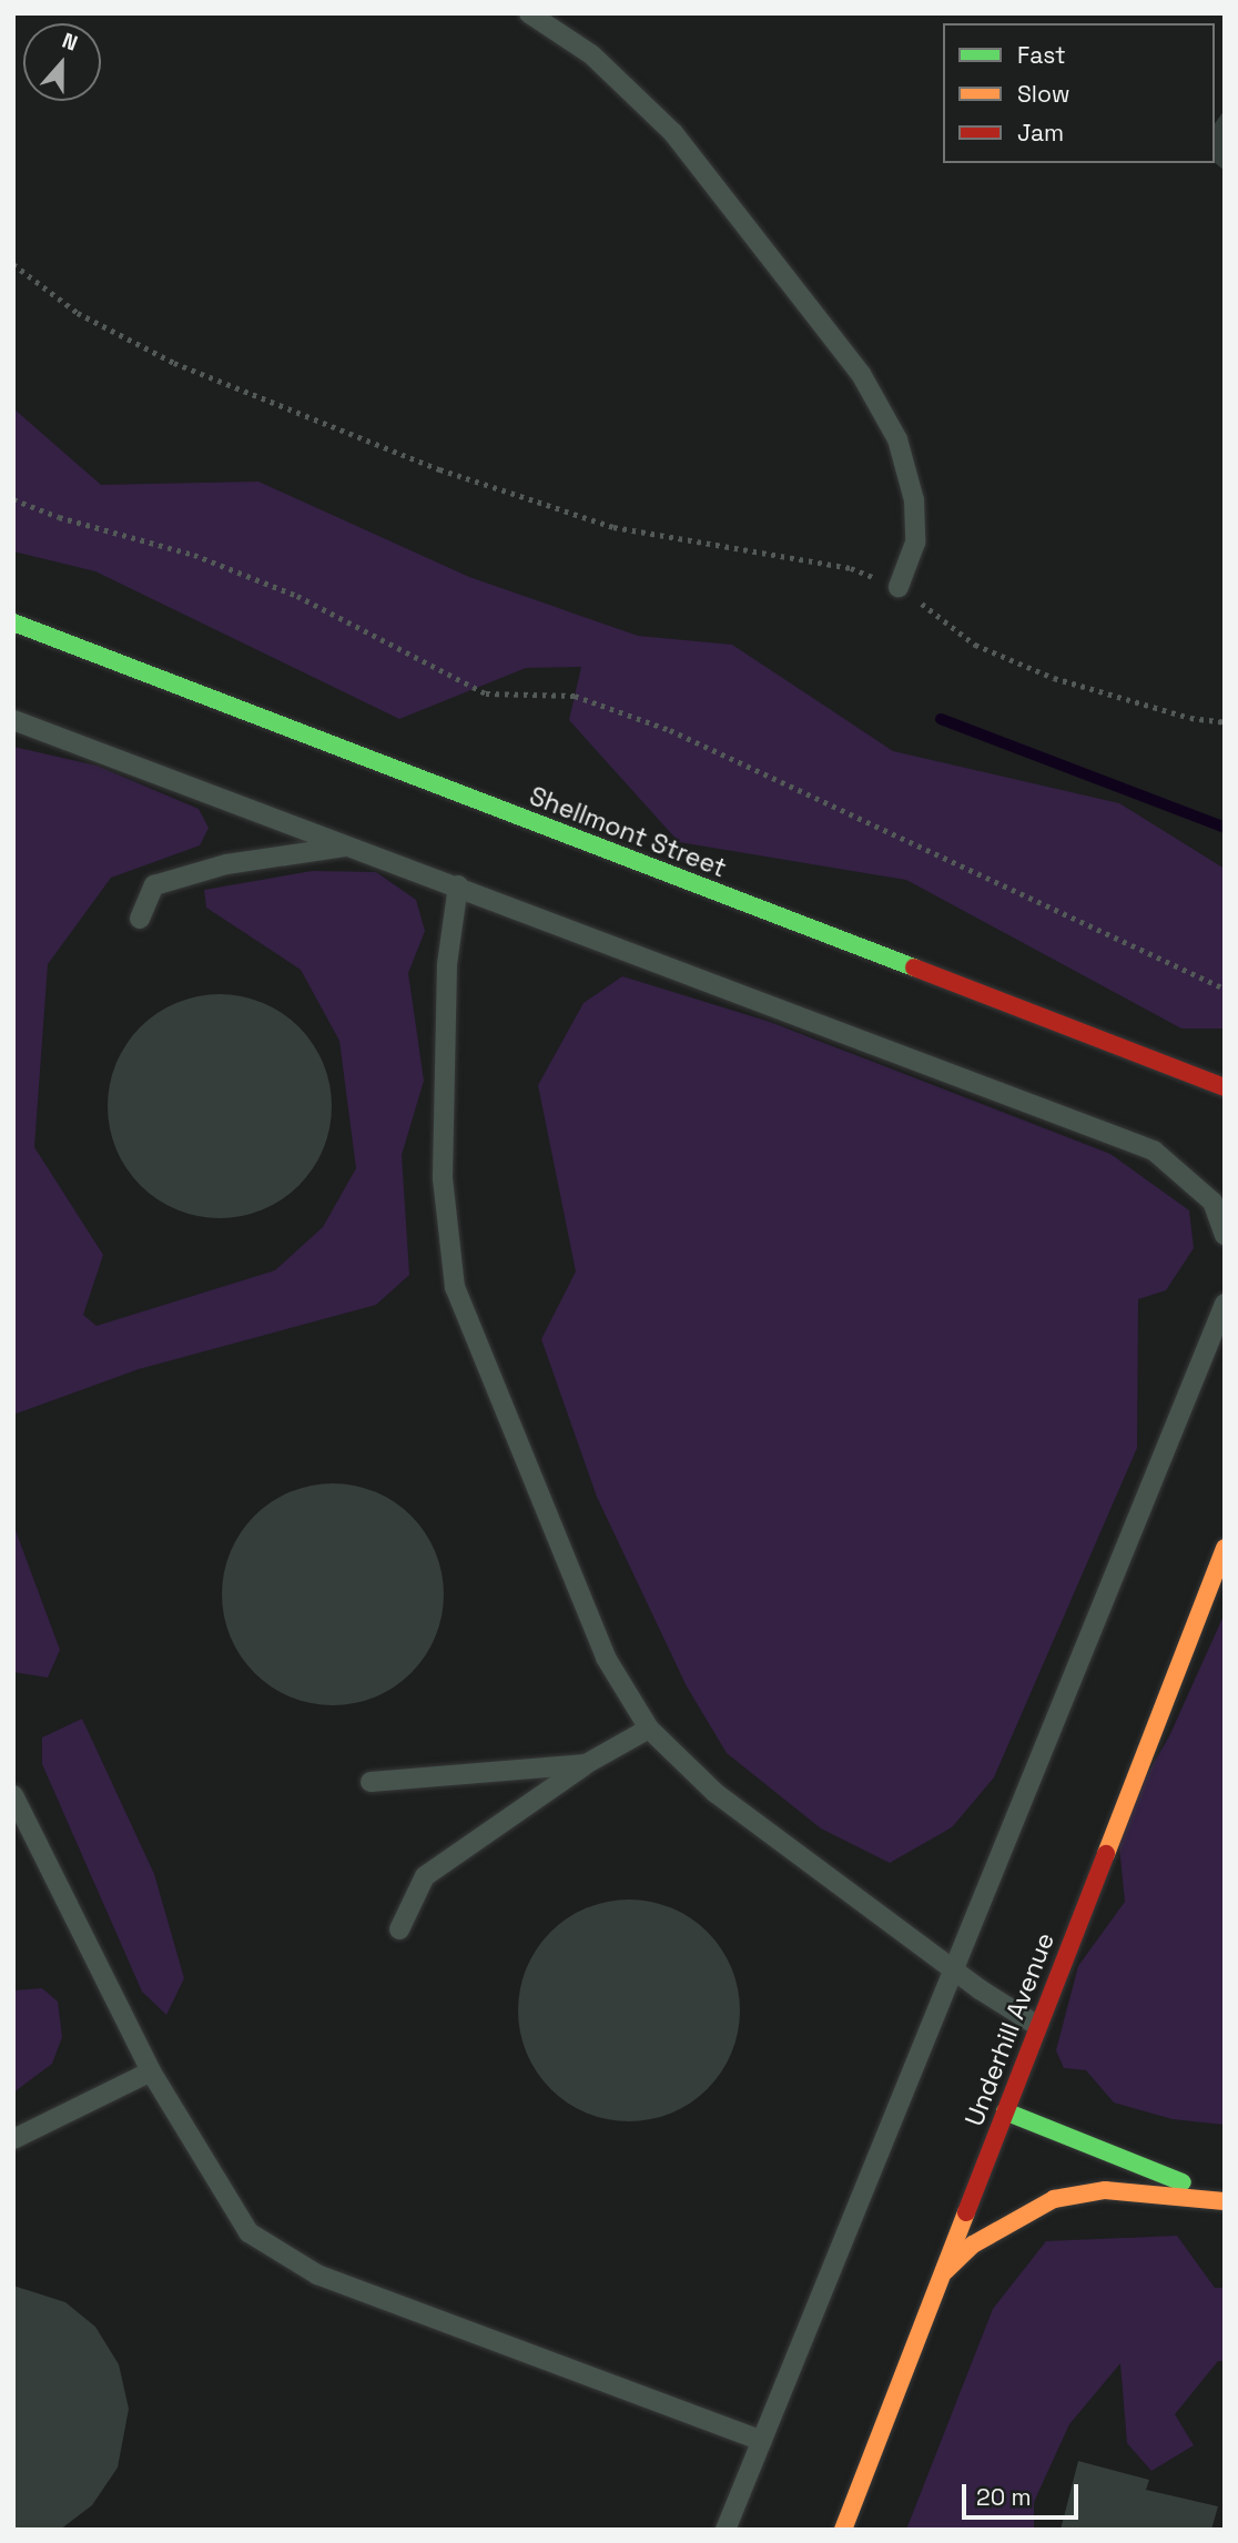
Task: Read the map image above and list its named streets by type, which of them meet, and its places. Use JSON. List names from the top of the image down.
{
  "streets": {
    "street": ["Shellmont Street", "Underhill Avenue"]
  },
  "legend": ["Fast", "Slow", "Jam"],
  "scale_bar": "20 m",
  "north": "top"
}
